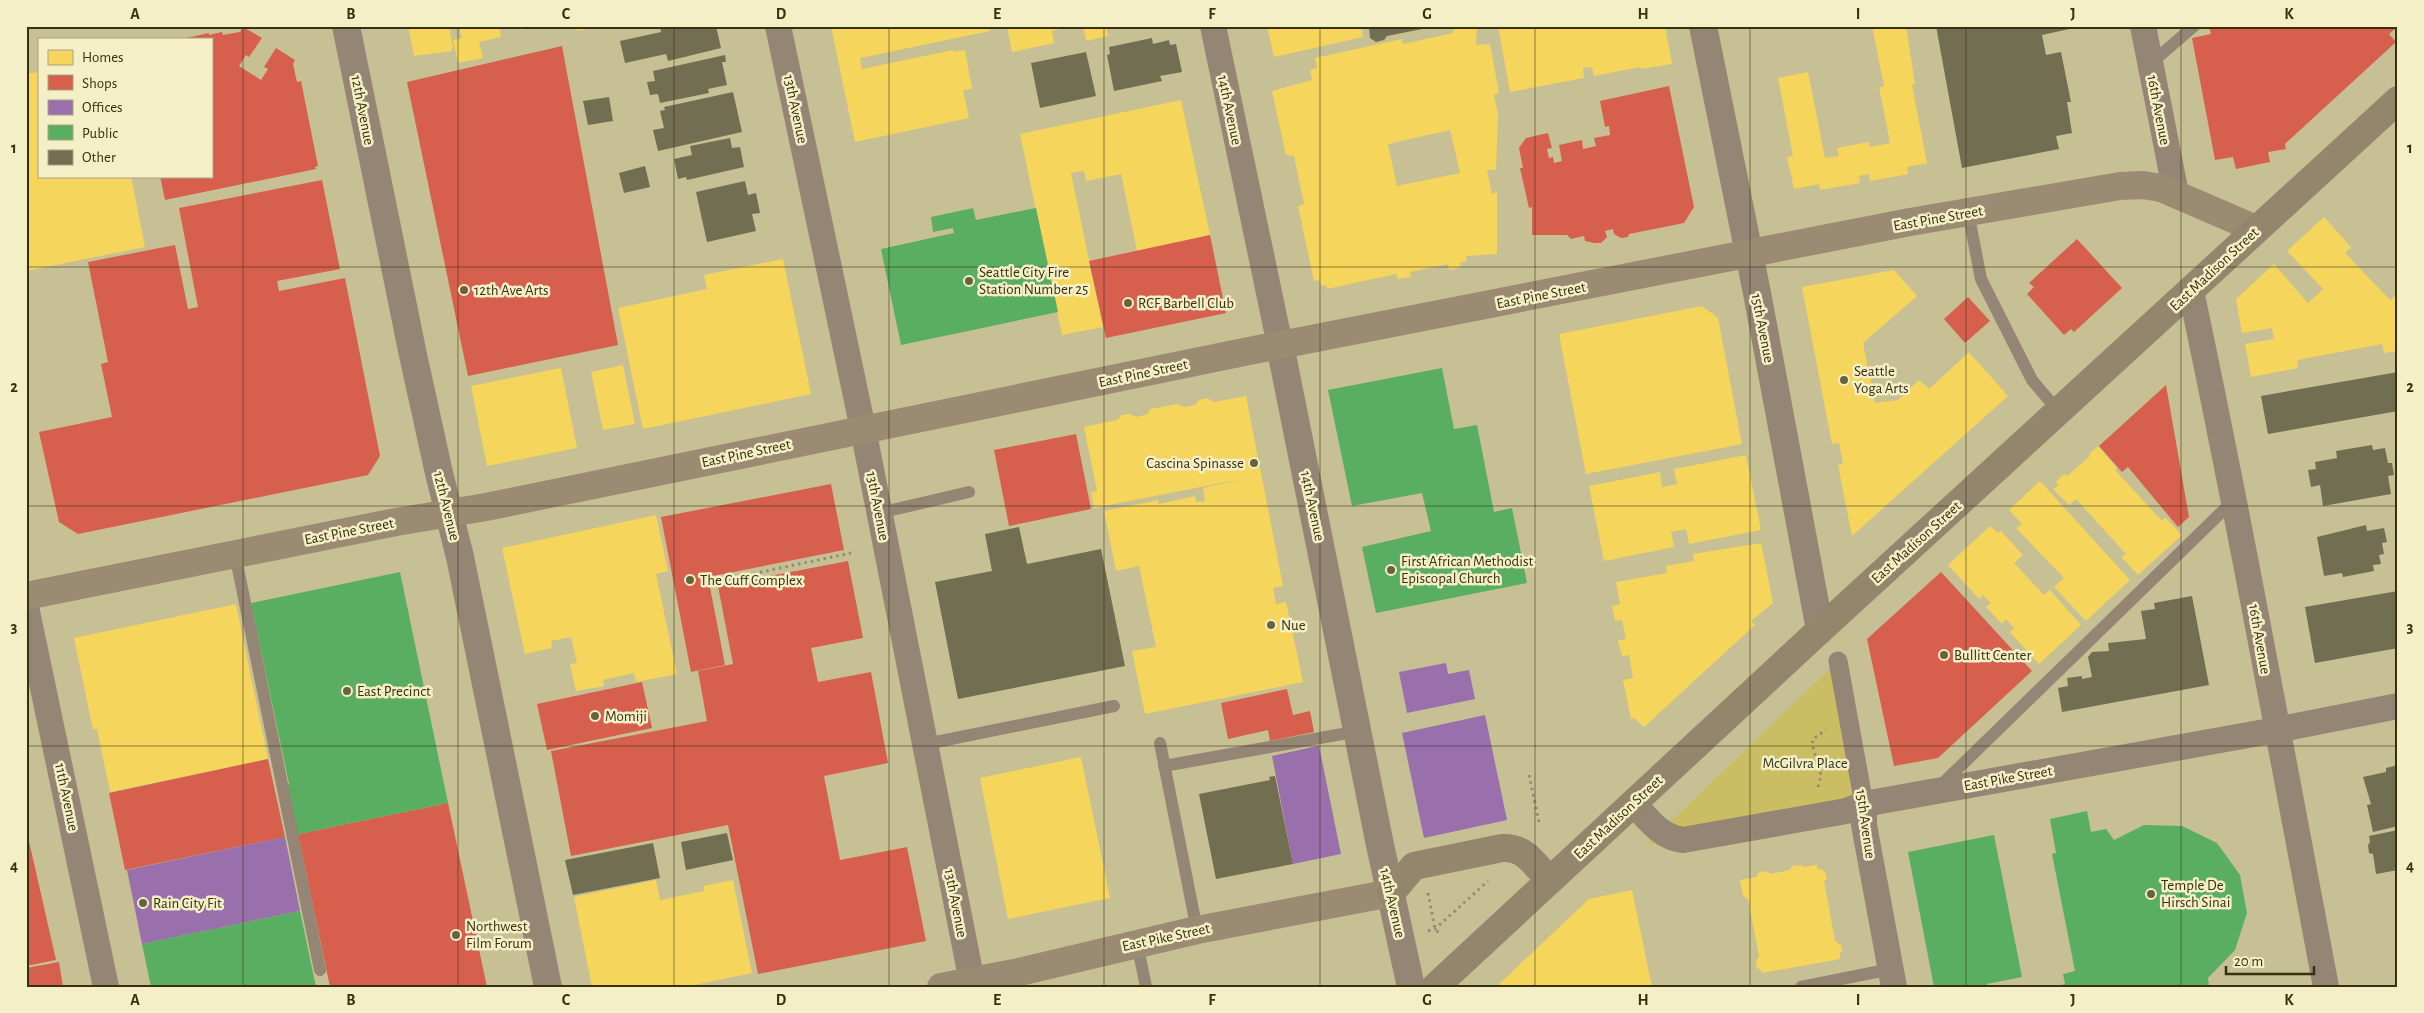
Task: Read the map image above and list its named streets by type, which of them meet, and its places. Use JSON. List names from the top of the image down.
{
  "streets": {
    "main road": ["East Pine Street", "East Madison Street", "East Pike Street"],
    "street": [
      "13th Avenue",
      "12th Avenue",
      "14th Avenue",
      "16th Avenue",
      "15th Avenue",
      "11th Avenue"
    ]
  },
  "crossings": [
    ["13th Avenue", "East Pine Street"],
    ["13th Avenue", "East Pike Street"],
    ["12th Avenue", "East Pine Street"],
    ["14th Avenue", "East Pine Street"],
    ["14th Avenue", "East Pike Street"],
    ["16th Avenue", "East Pine Street"],
    ["16th Avenue", "East Madison Street"],
    ["16th Avenue", "East Pike Street"],
    ["East Pine Street", "East Madison Street"],
    ["East Pine Street", "15th Avenue"],
    ["East Madison Street", "15th Avenue"],
    ["East Madison Street", "East Pike Street"],
    ["15th Avenue", "East Pike Street"]
  ],
  "parks": ["McGilvra Place"],
  "places": [
    "Seattle City Fire Station Number 25",
    "12th Ave Arts",
    "RCF Barbell Club",
    "Seattle Yoga Arts",
    "Cascina Spinasse",
    "First African Methodist Episcopal Church",
    "The Cuff Complex",
    "Nue",
    "Bullitt Center",
    "East Precinct",
    "Momiji",
    "Temple De Hirsch Sinai",
    "Rain City Fit",
    "Northwest Film Forum"
  ],
  "legend": [
    "Homes",
    "Shops",
    "Offices",
    "Public",
    "Other"
  ],
  "scale_bar": "20 m",
  "grid": {
    "columns": [
      "A",
      "B",
      "C",
      "D",
      "E",
      "F",
      "G",
      "H",
      "I",
      "J",
      "K"
    ],
    "rows": [
      "1",
      "2",
      "3",
      "4"
    ]
  }
}
